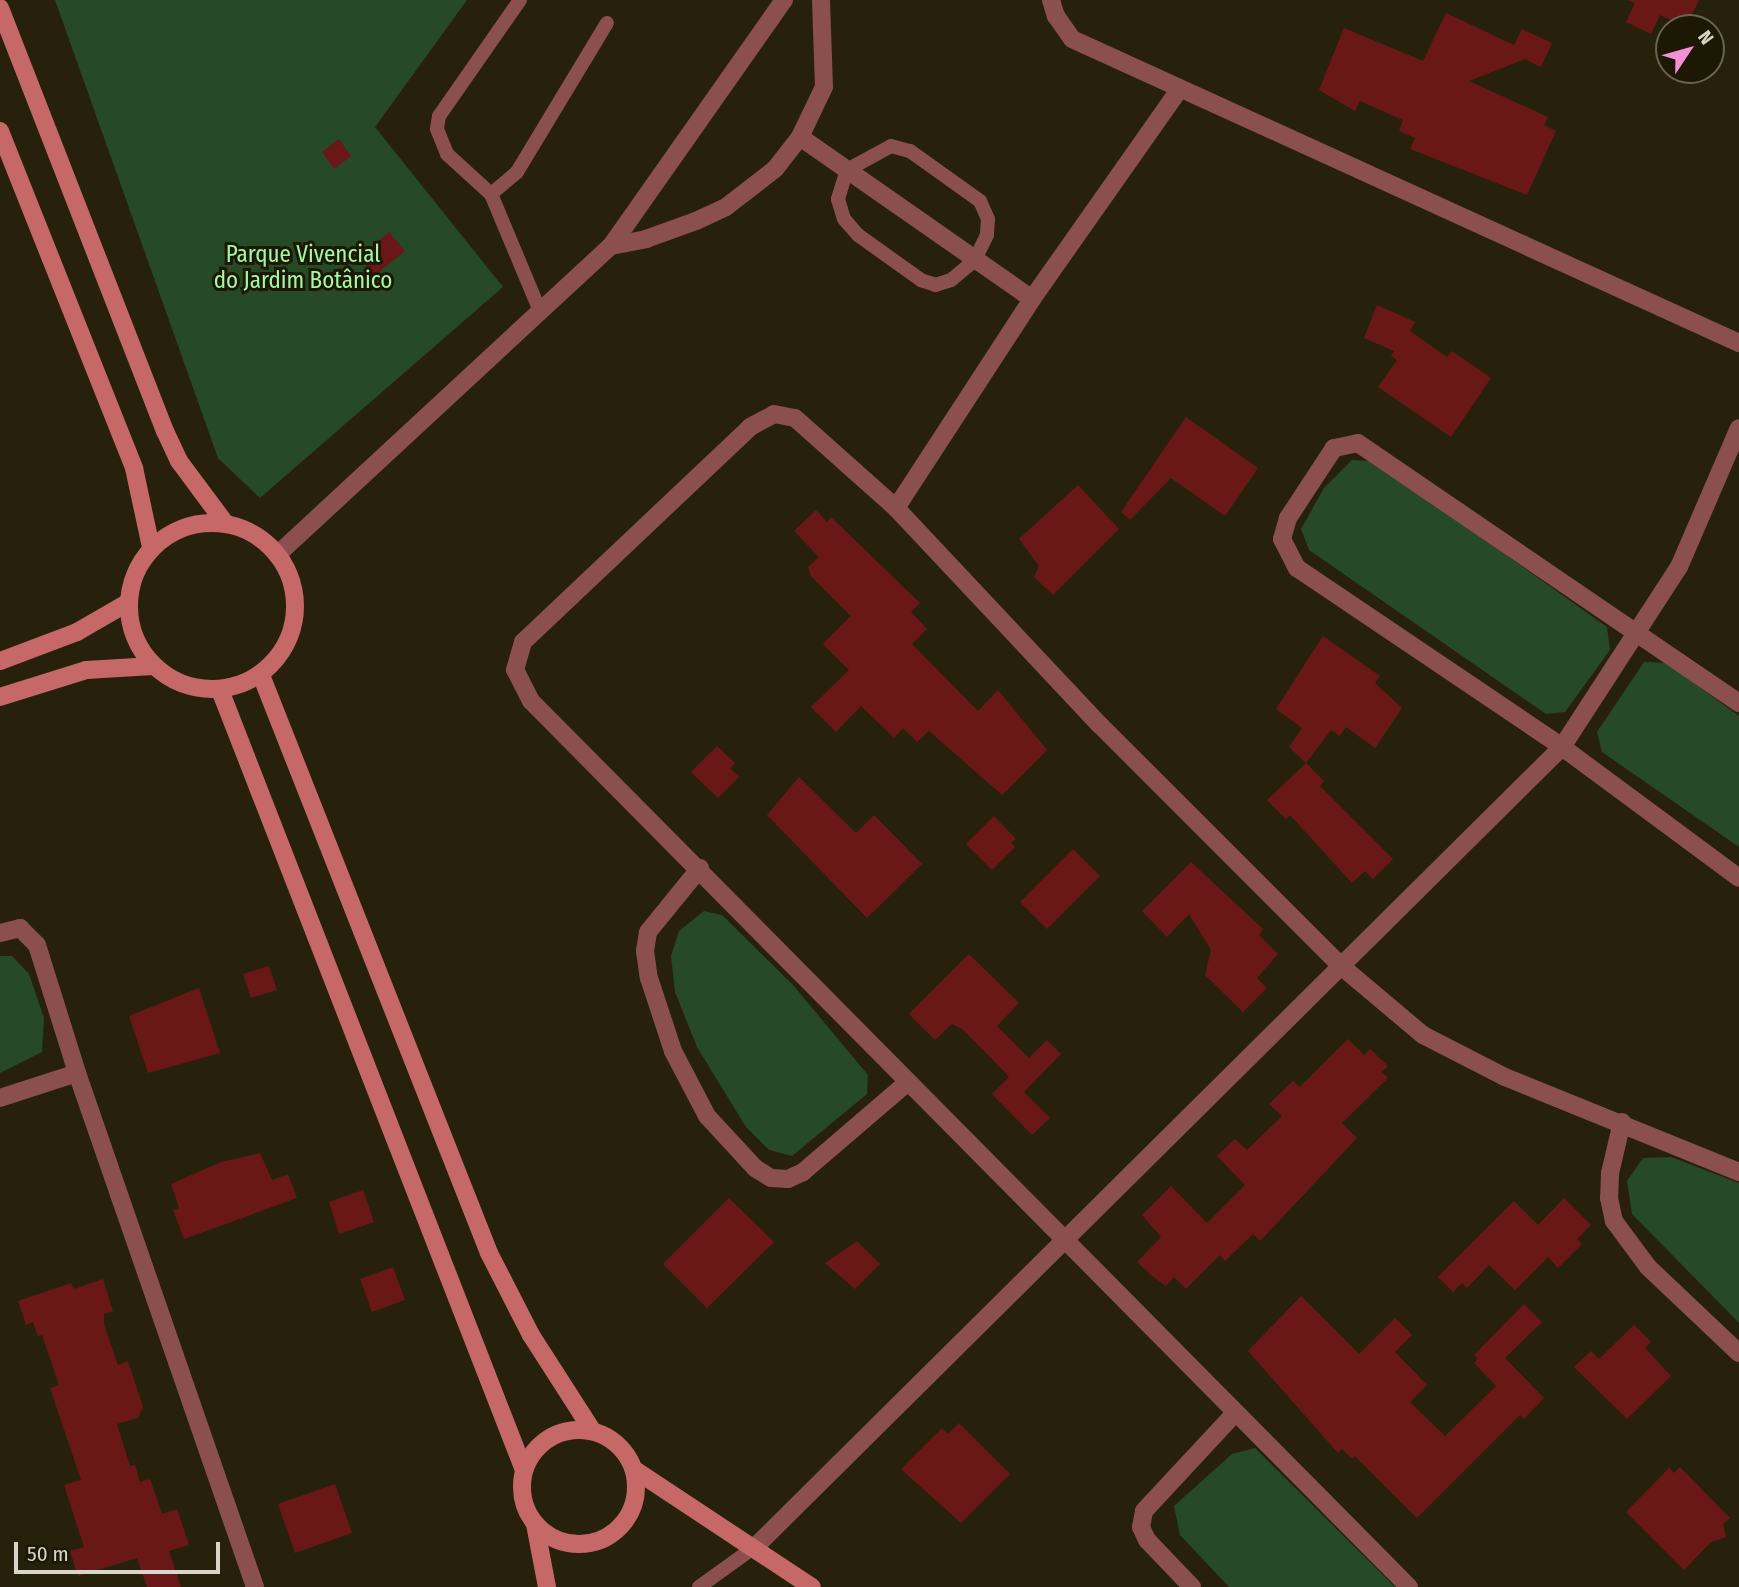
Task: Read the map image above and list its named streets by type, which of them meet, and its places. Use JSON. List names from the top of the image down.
{
  "parks": ["Parque Vivencial do Jardim Botânico"],
  "scale_bar": "50 m",
  "north": "top right"
}
